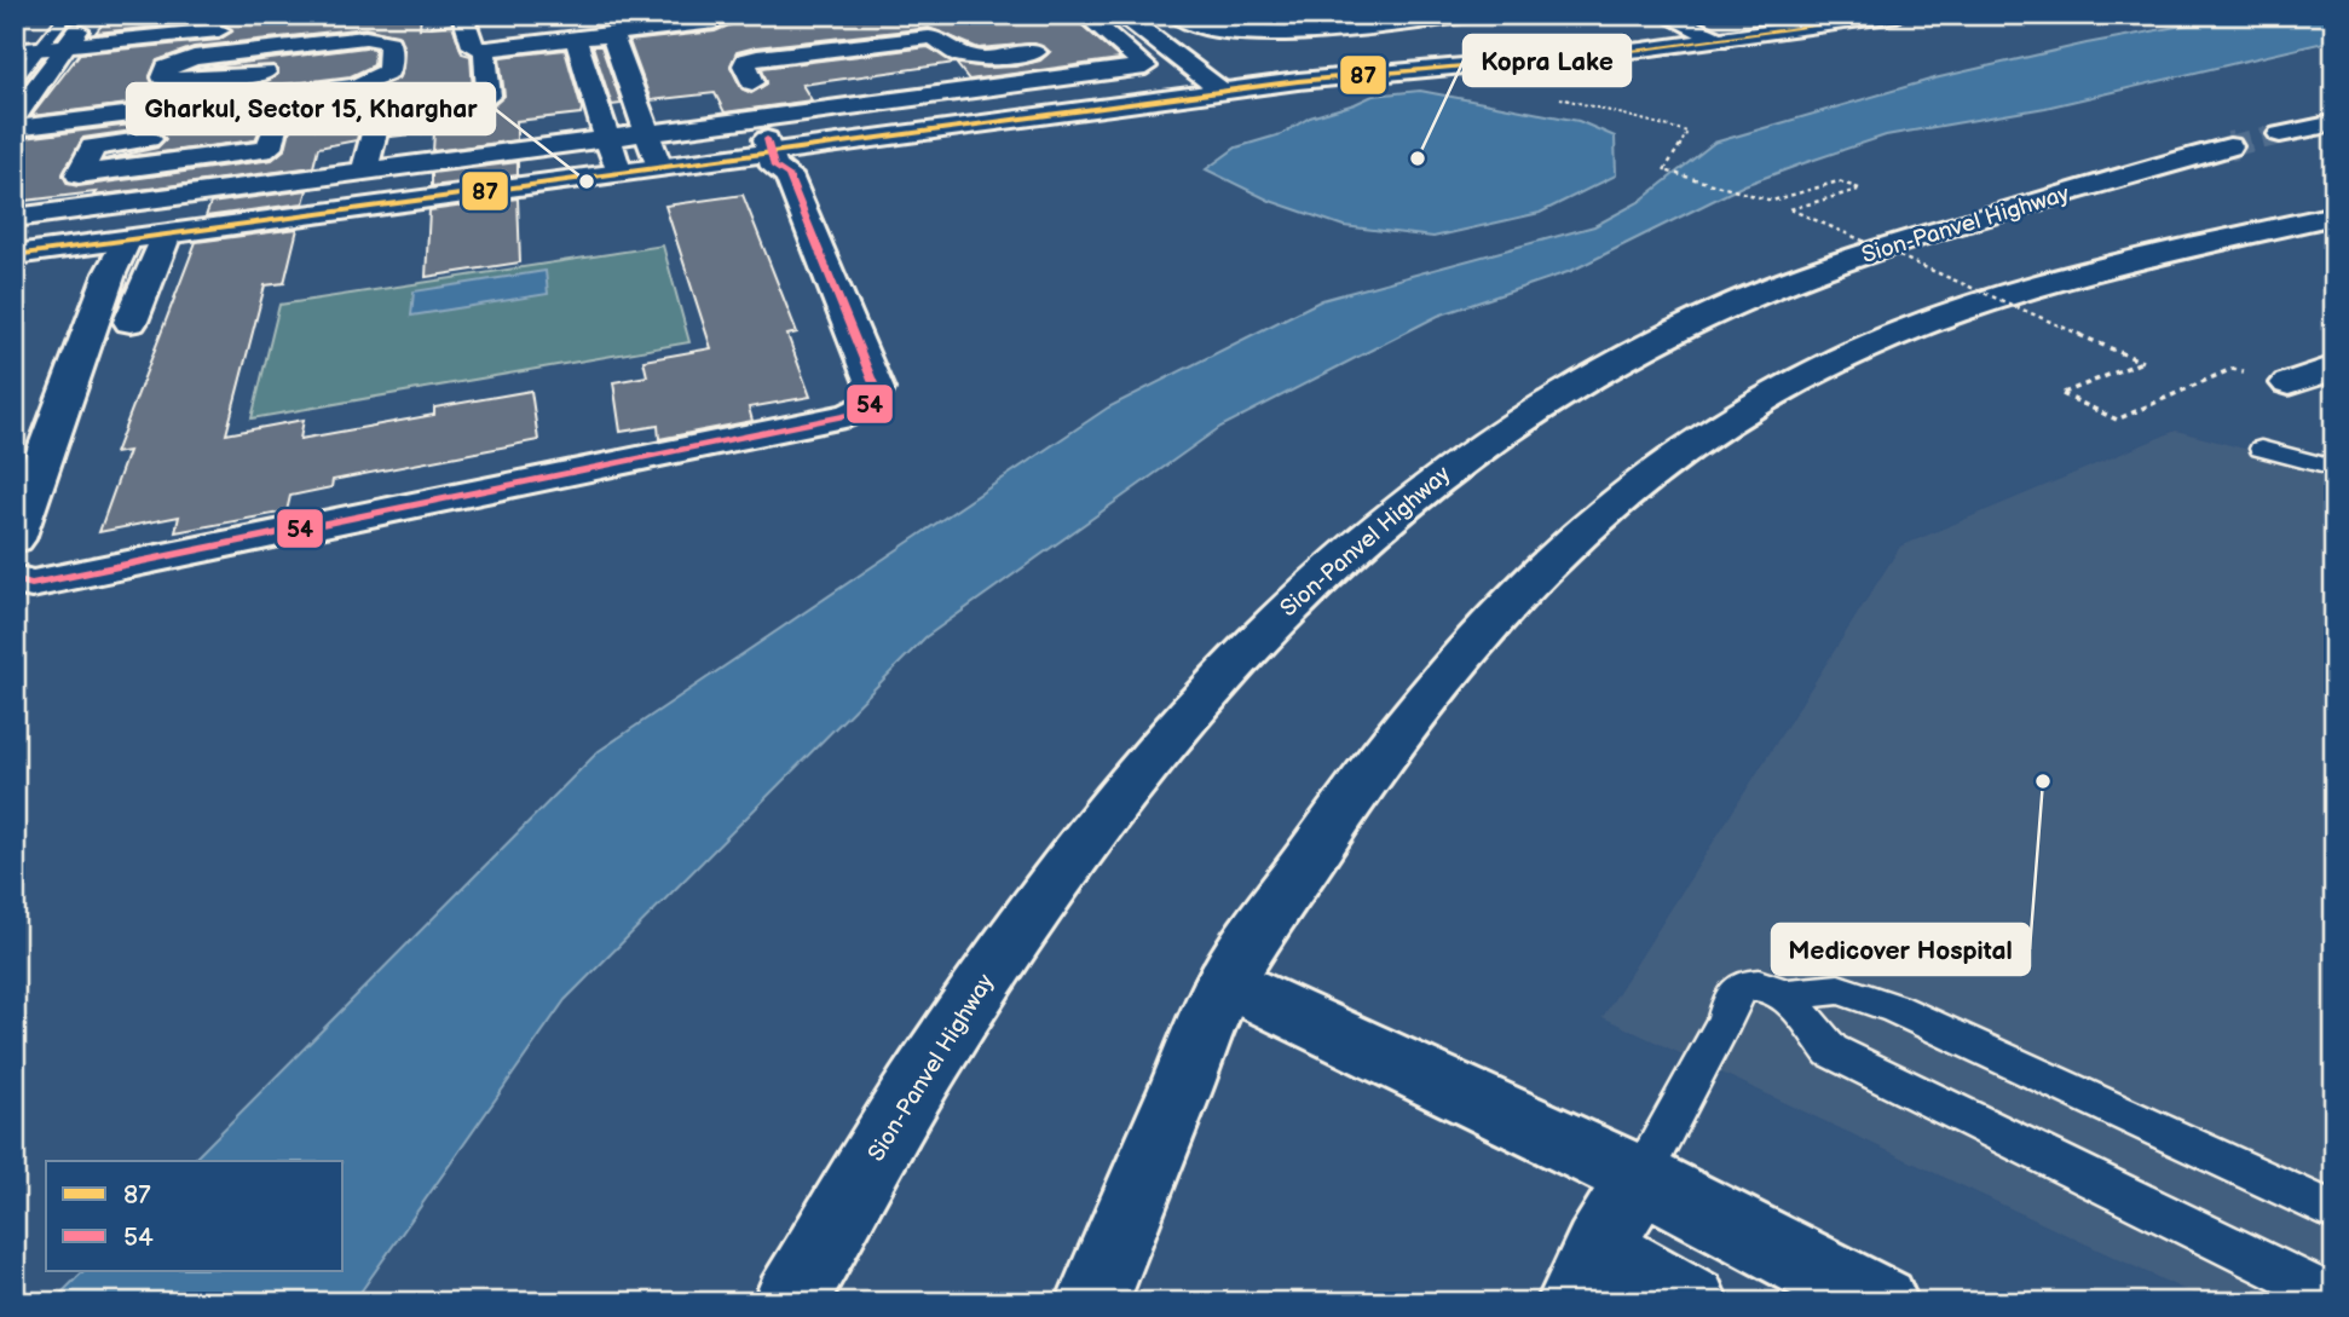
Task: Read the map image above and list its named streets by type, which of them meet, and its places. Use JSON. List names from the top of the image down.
{
  "streets": {
    "main road": ["Sion-Panvel Highway"]
  },
  "places": ["Kopra Lake", "Gharkul, Sector 15, Kharghar", "Medicover Hospital"],
  "lines": ["transit line 87", "transit line 54"],
  "legend": ["87", "54"]
}
